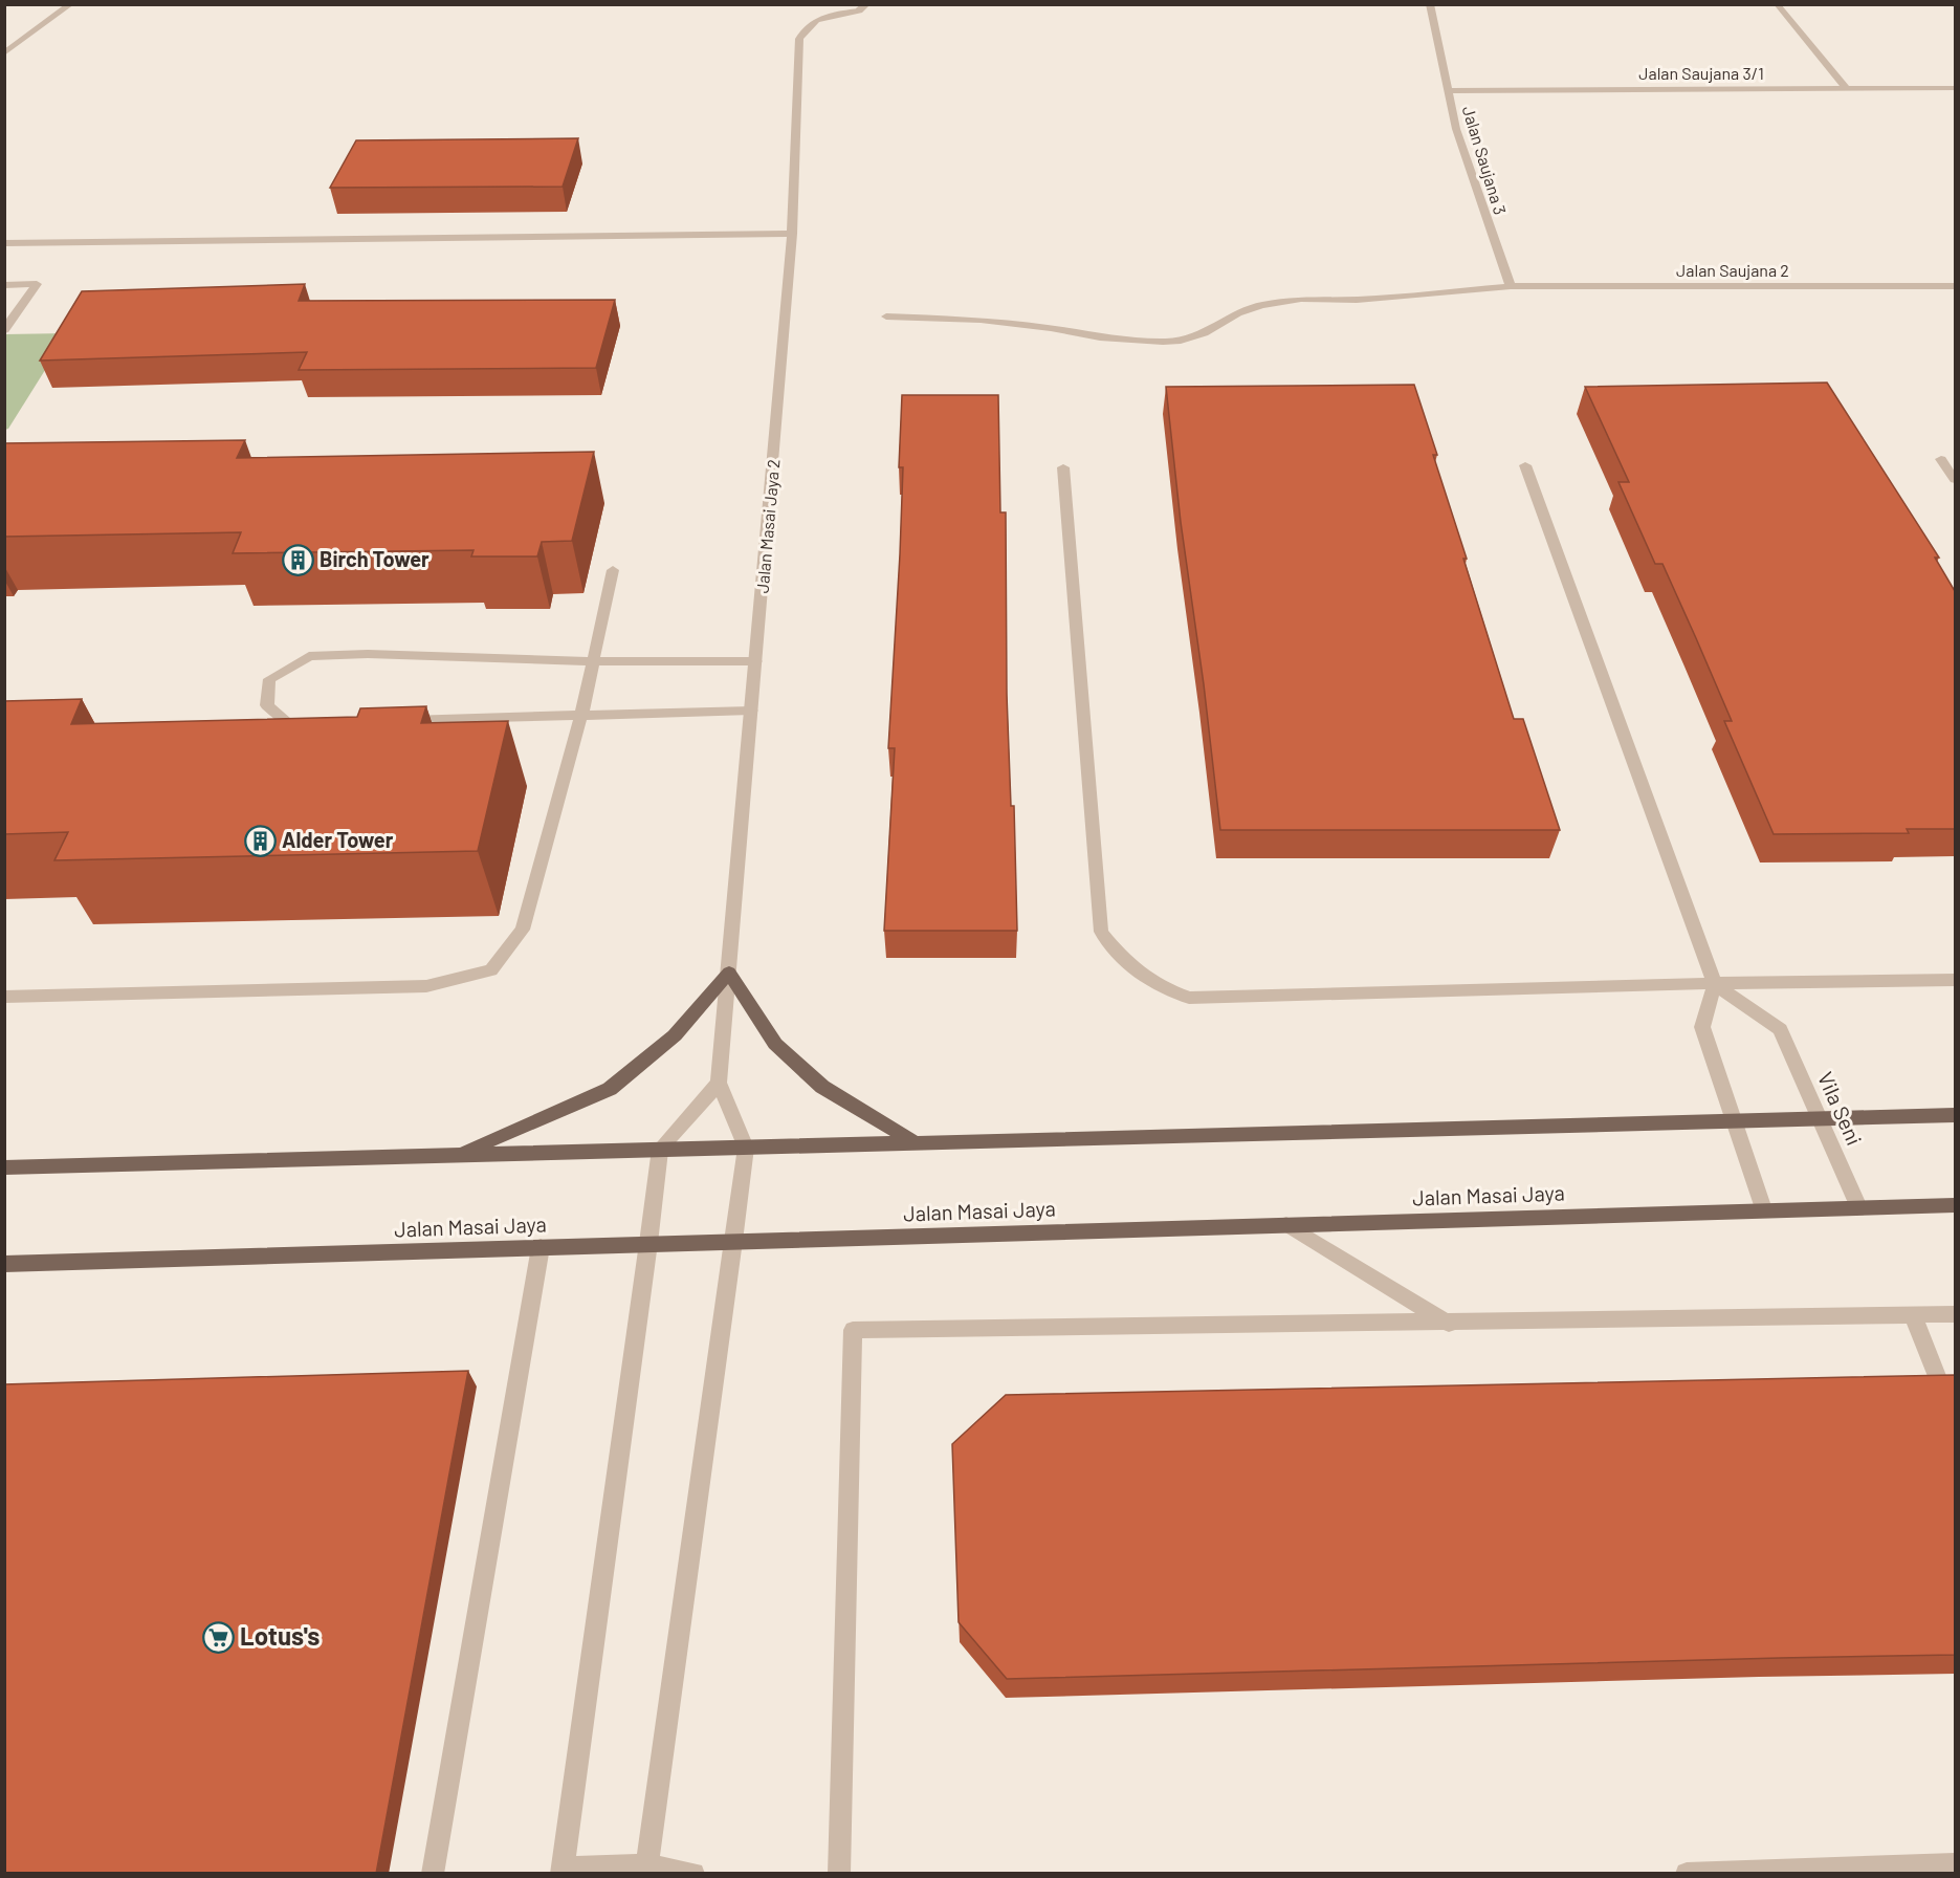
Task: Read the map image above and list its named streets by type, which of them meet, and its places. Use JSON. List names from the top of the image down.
{
  "streets": {
    "main road": ["Jalan Masai Jaya"],
    "street": [
      "Jalan Saujana 3/1",
      "Jalan Saujana 3",
      "Jalan Saujana 2",
      "Jalan Masai Jaya 2",
      "Vila Seni"
    ]
  },
  "crossings": [
    ["Jalan Saujana 3/1", "Jalan Saujana 3"],
    ["Jalan Saujana 3", "Jalan Saujana 2"],
    ["Vila Seni", "Jalan Masai Jaya"]
  ],
  "places": {
    "building": ["Birch Tower", "Alder Tower"],
    "supermarket": ["Lotus's"]
  }
}
